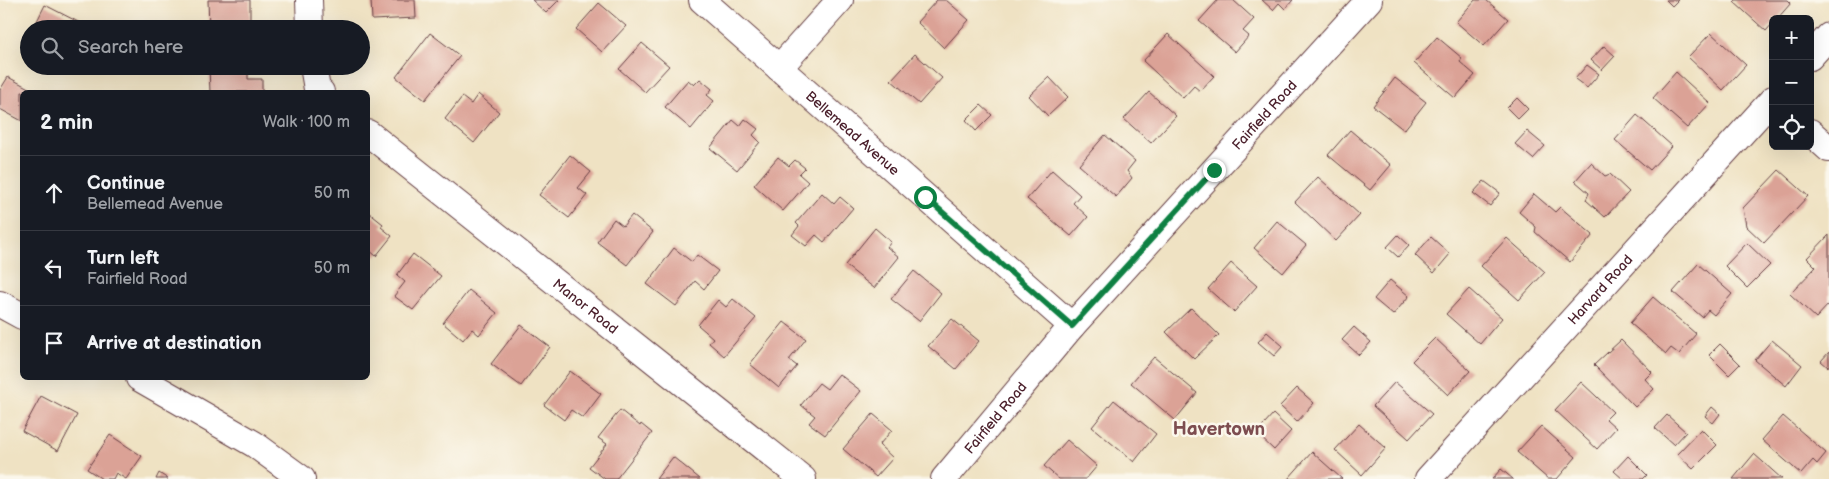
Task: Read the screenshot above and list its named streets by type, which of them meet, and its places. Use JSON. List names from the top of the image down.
{
  "streets": {
    "street": [
      "Fairfield Road",
      "Bellemead Avenue",
      "Harvard Road",
      "Manor Road"
    ]
  },
  "crossings": [
    ["Fairfield Road", "Bellemead Avenue"]
  ],
  "districts": ["Havertown"],
  "page": {
    "map_buttons": ["+", "−"],
    "search": "Search here",
    "heading": ["2 min", "Walk · 100 m"],
    "list": [
      ["Continue", "Bellemead Avenue", "50 m"],
      ["Turn left", "Fairfield Road", "50 m"],
      "Arrive at destination"
    ]
  }
}
